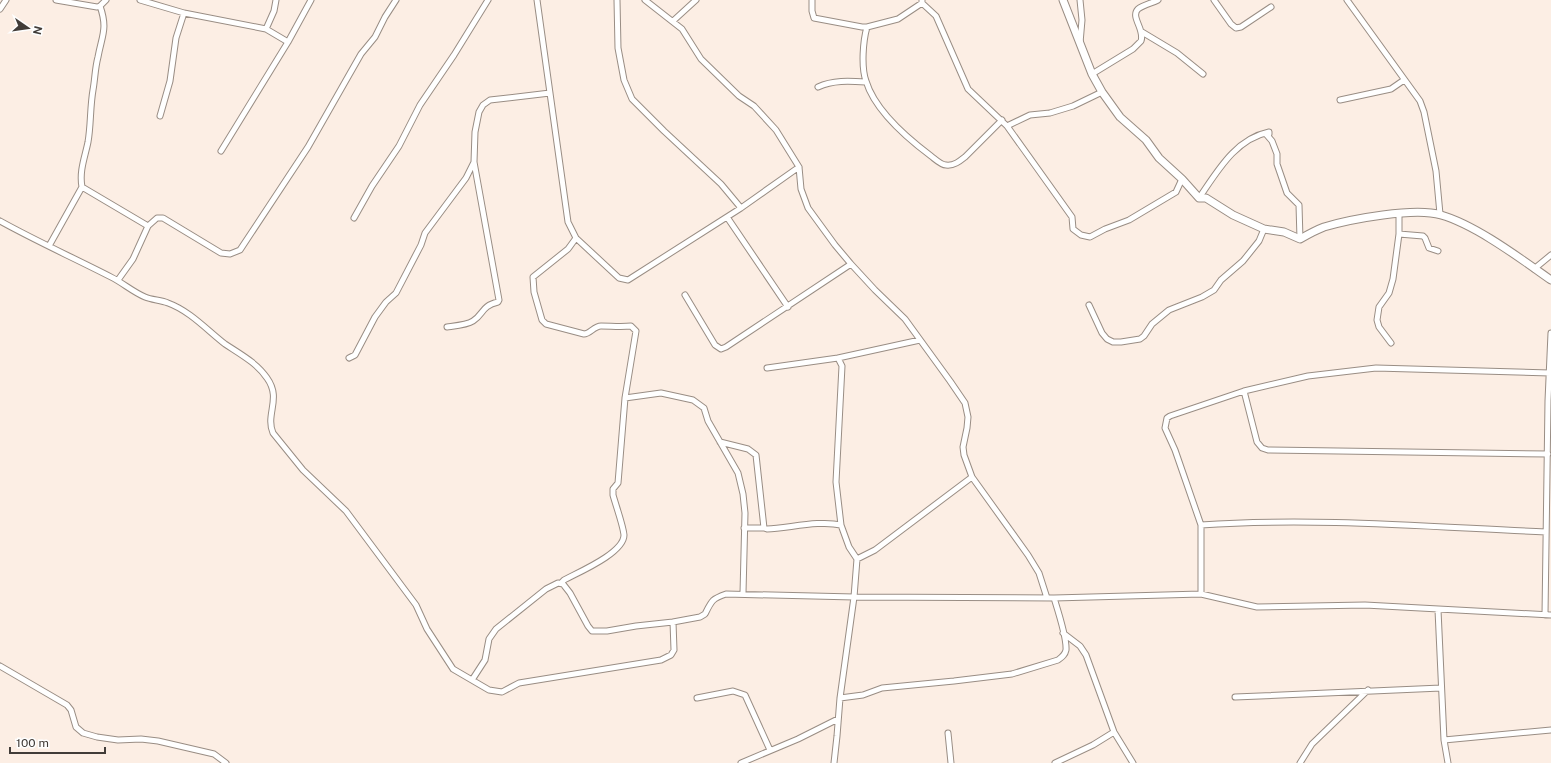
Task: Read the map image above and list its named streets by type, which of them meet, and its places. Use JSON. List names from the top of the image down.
{
  "scale_bar": "100 m",
  "north": "right"
}
